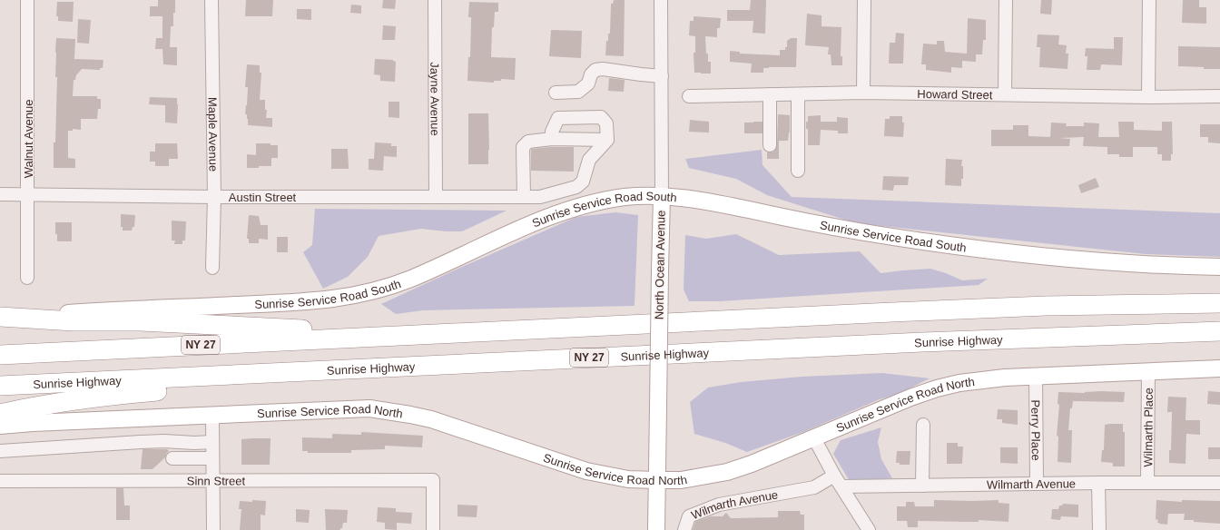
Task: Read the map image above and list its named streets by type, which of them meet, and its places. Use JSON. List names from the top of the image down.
{
  "streets": {
    "highway": ["Sunrise Highway", "NY 27"],
    "main road": ["Sunrise Service Road South", "North Ocean Avenue", "Sunrise Service Road North"],
    "street": [
      "Howard Street",
      "Jayne Avenue",
      "Maple Avenue",
      "Walnut Avenue",
      "Austin Street",
      "Wilmarth Place",
      "Perry Place",
      "Sinn Street",
      "Wilmarth Avenue"
    ]
  },
  "crossings": [
    ["Jayne Avenue", "Austin Street"],
    ["Maple Avenue", "Austin Street"],
    ["Walnut Avenue", "Austin Street"],
    ["Sunrise Service Road South", "North Ocean Avenue"],
    ["North Ocean Avenue", "Sunrise Service Road North"],
    ["Sunrise Service Road North", "Wilmarth Place"],
    ["Sunrise Service Road North", "Perry Place"],
    ["Wilmarth Place", "Wilmarth Avenue"],
    ["Perry Place", "Wilmarth Avenue"]
  ]
}
